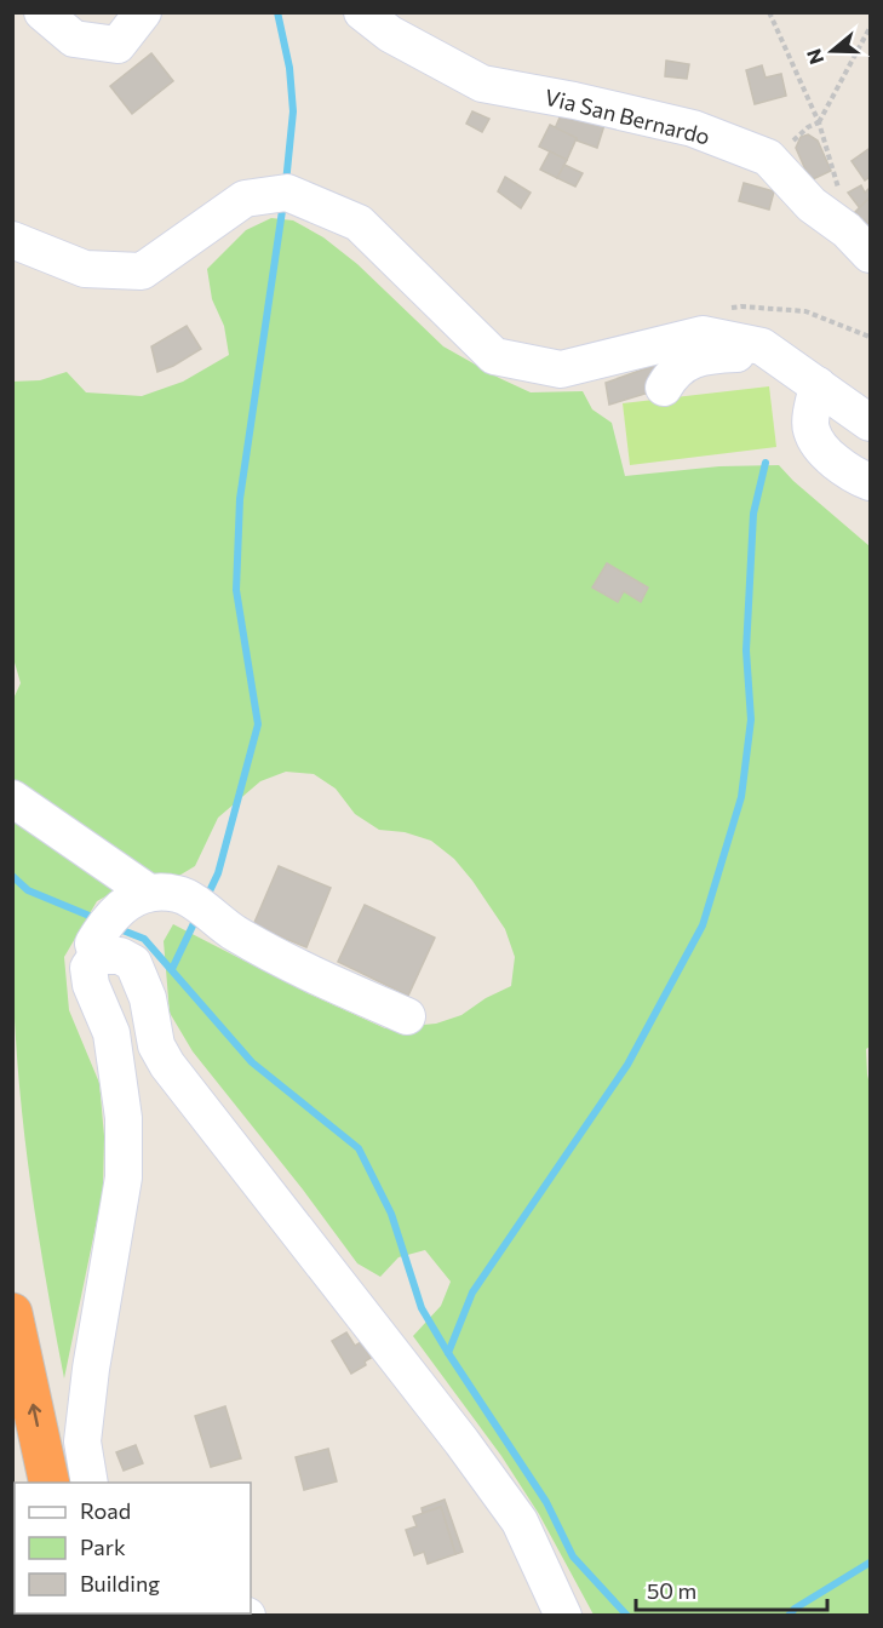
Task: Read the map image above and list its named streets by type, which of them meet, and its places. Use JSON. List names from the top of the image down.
{
  "streets": {
    "street": ["Via San Bernardo"]
  },
  "legend": ["Road", "Park", "Building"],
  "scale_bar": "50 m",
  "north": "left"
}
